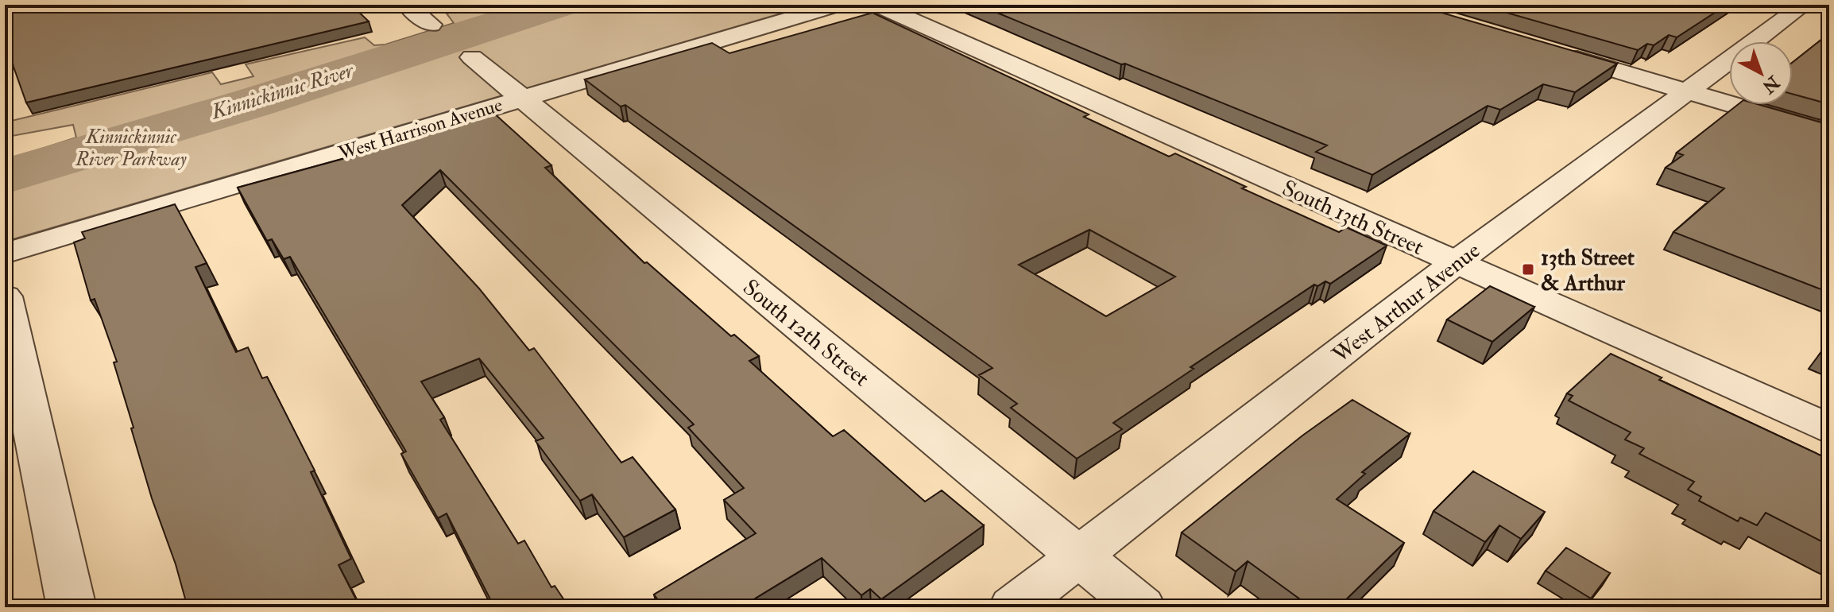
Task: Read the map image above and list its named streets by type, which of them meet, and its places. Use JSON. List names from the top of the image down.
{
  "streets": {
    "street": [
      "West Harrison Avenue",
      "South 13th Street",
      "West Arthur Avenue",
      "South 12th Street"
    ]
  },
  "crossings": [
    ["West Harrison Avenue", "South 12th Street"],
    ["South 13th Street", "West Arthur Avenue"],
    ["West Arthur Avenue", "South 12th Street"]
  ],
  "water": ["Kinnickinnic River"],
  "parks": ["Kinnickinnic River Parkway"],
  "places": {
    "transit": ["13th Street & Arthur"]
  },
  "north": "bottom right"
}
